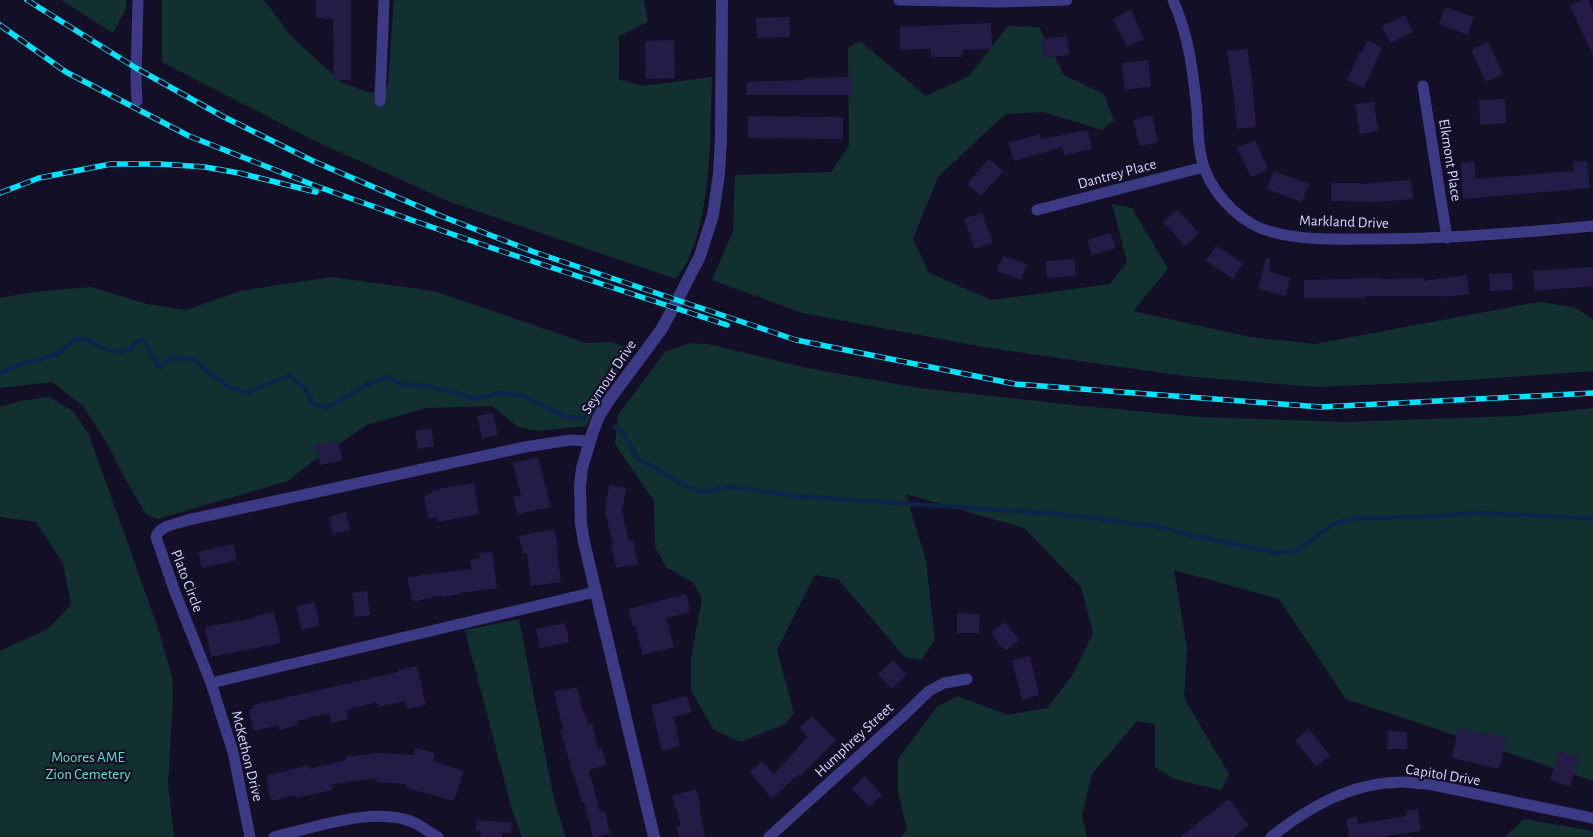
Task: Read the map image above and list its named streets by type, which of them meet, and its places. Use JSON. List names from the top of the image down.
{
  "streets": {
    "street": [
      "Elkmont Place",
      "Dantrey Place",
      "Markland Drive",
      "Seymour Drive",
      "Plato Circle",
      "Humphrey Street",
      "McKethon Drive",
      "Capitol Drive"
    ]
  },
  "crossings": [
    ["Elkmont Place", "Markland Drive"],
    ["Dantrey Place", "Markland Drive"],
    ["Seymour Drive", "Plato Circle"],
    ["Plato Circle", "McKethon Drive"]
  ],
  "parks": ["Moores AME Zion Cemetery"]
}
